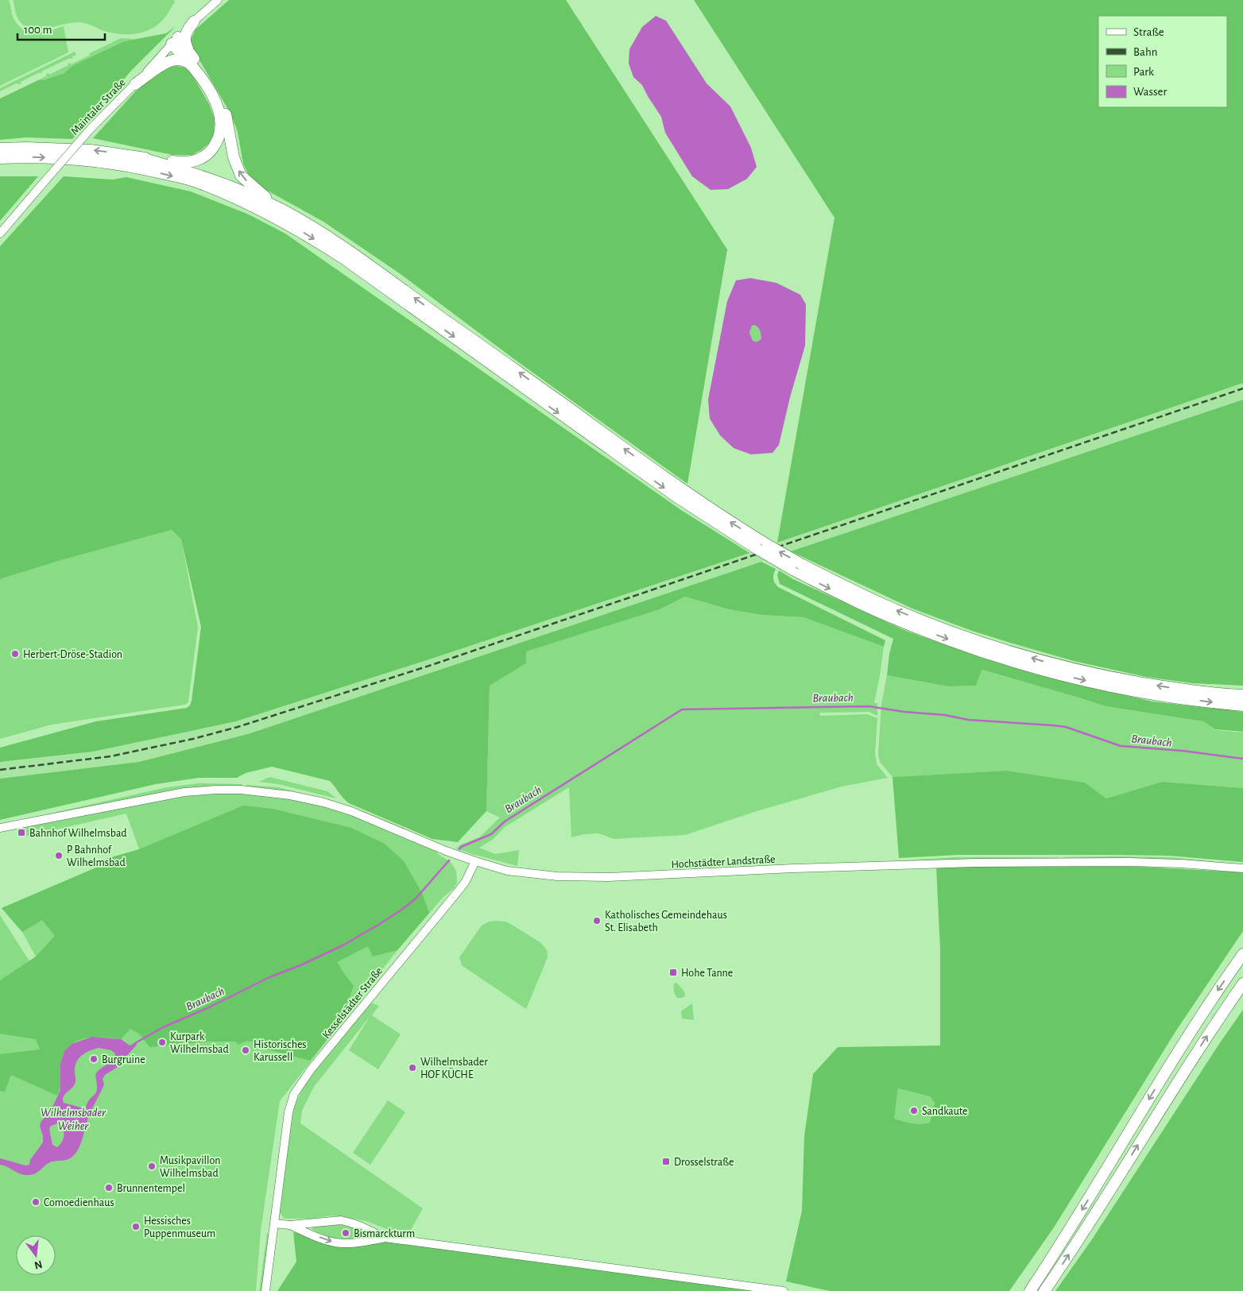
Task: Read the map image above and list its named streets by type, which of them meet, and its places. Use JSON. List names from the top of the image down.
{
  "streets": {
    "street": ["Maintaler Straße", "Hochstädter Landstraße", "Kesselstädter Straße"]
  },
  "crossings": [
    ["Hochstädter Landstraße", "Kesselstädter Straße"]
  ],
  "water": ["Braubach", "Wilhelmsbader Weiher"],
  "places": {
    "other": [
      "Herbert-Dröse-Stadion",
      "P Bahnhof Wilhelmsbad",
      "Katholisches Gemeindehaus St. Elisabeth",
      "Kurpark Wilhelmsbad",
      "Historisches Karussell",
      "Burgruine",
      "Wilhelmsbader HOF KÜCHE",
      "Sandkaute",
      "Musikpavillon Wilhelmsbad",
      "Brunnentempel",
      "Comoedienhaus",
      "Hessisches Puppenmuseum",
      "Bismarckturm"
    ],
    "transit": ["Bahnhof Wilhelmsbad", "Hohe Tanne", "Drosselstraße"]
  },
  "legend": [
    "Straße",
    "Bahn",
    "Park",
    "Wasser"
  ],
  "scale_bar": "100 m",
  "north": "bottom"
}
